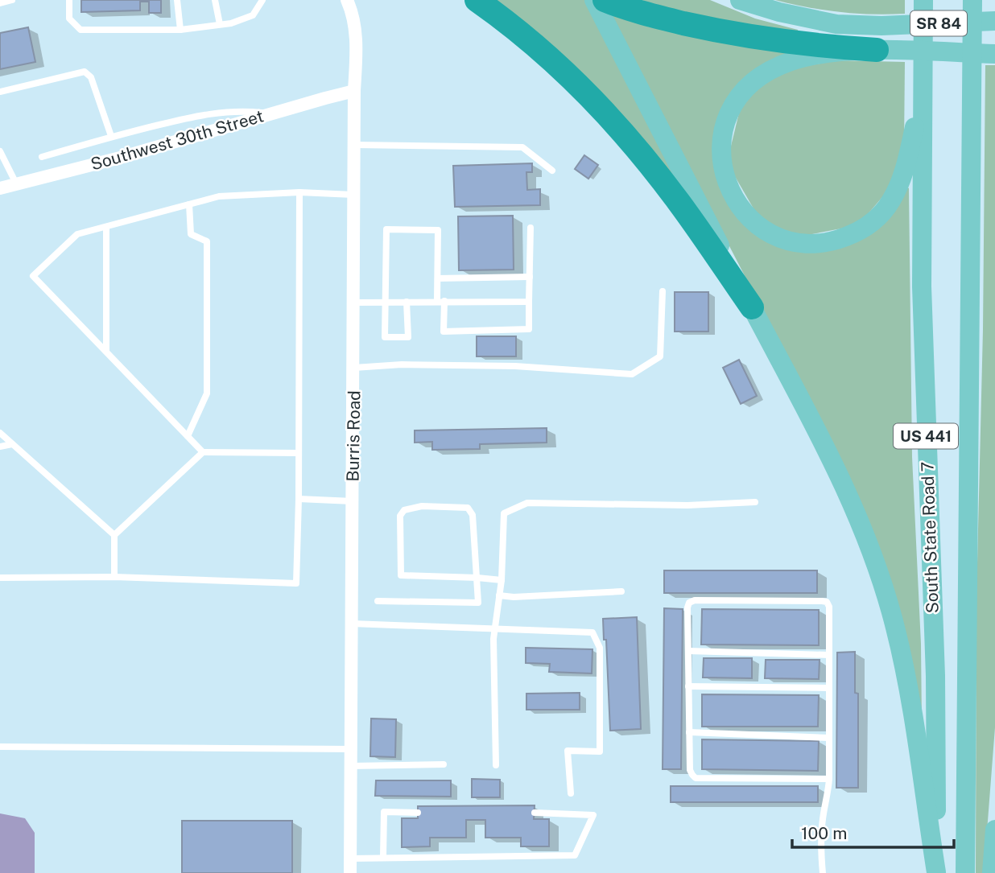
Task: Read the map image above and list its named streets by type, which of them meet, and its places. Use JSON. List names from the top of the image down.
{
  "streets": {
    "main road": ["SR 84", "US 441", "South State Road 7"],
    "street": ["Southwest 30th Street", "Burris Road"]
  },
  "crossings": [
    ["Southwest 30th Street", "Burris Road"]
  ],
  "scale_bar": "100 m"
}
